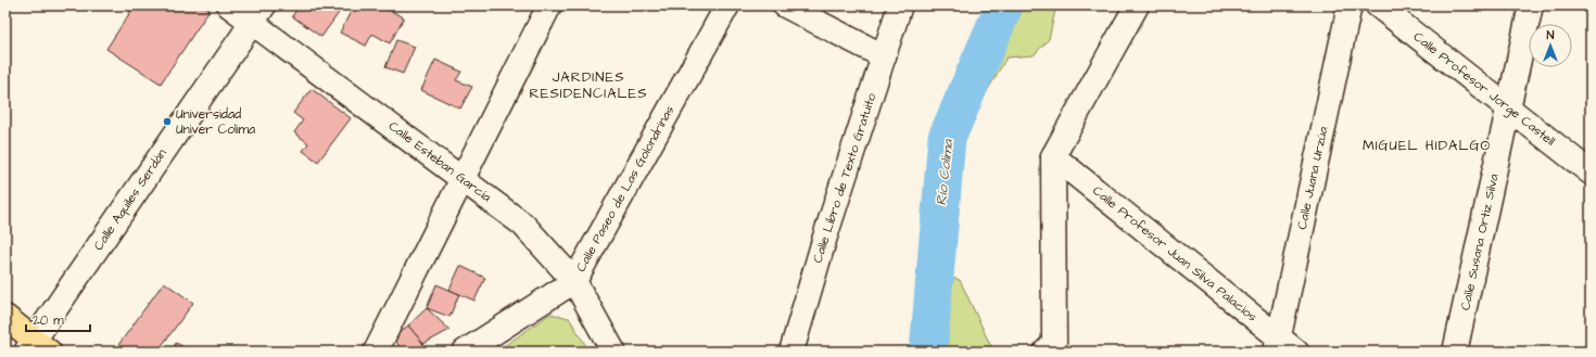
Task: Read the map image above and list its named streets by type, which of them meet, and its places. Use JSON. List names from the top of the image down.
{
  "streets": {
    "street": [
      "Calle Profesor Jorge Castell",
      "Calle Esteban García",
      "Calle Libro de Texto Gratuito",
      "Calle Juana Urzúa",
      "Calle Paseo de Las Golondrinas",
      "Calle Aquiles Serdán",
      "Calle Susana Ortiz Silva",
      "Calle Profesor Juan Silva Palacios"
    ]
  },
  "crossings": [
    ["Calle Profesor Jorge Castell", "Calle Susana Ortiz Silva"],
    ["Calle Esteban García", "Calle Paseo de Las Golondrinas"],
    ["Calle Esteban García", "Calle Aquiles Serdán"],
    ["Calle Juana Urzúa", "Calle Profesor Juan Silva Palacios"]
  ],
  "districts": ["JARDINES RESIDENCIALES", "MIGUEL HIDALGO"],
  "water": ["Río Colima"],
  "places": ["Universidad Univer Colima"],
  "scale_bar": "20 m",
  "north": "top"
}
